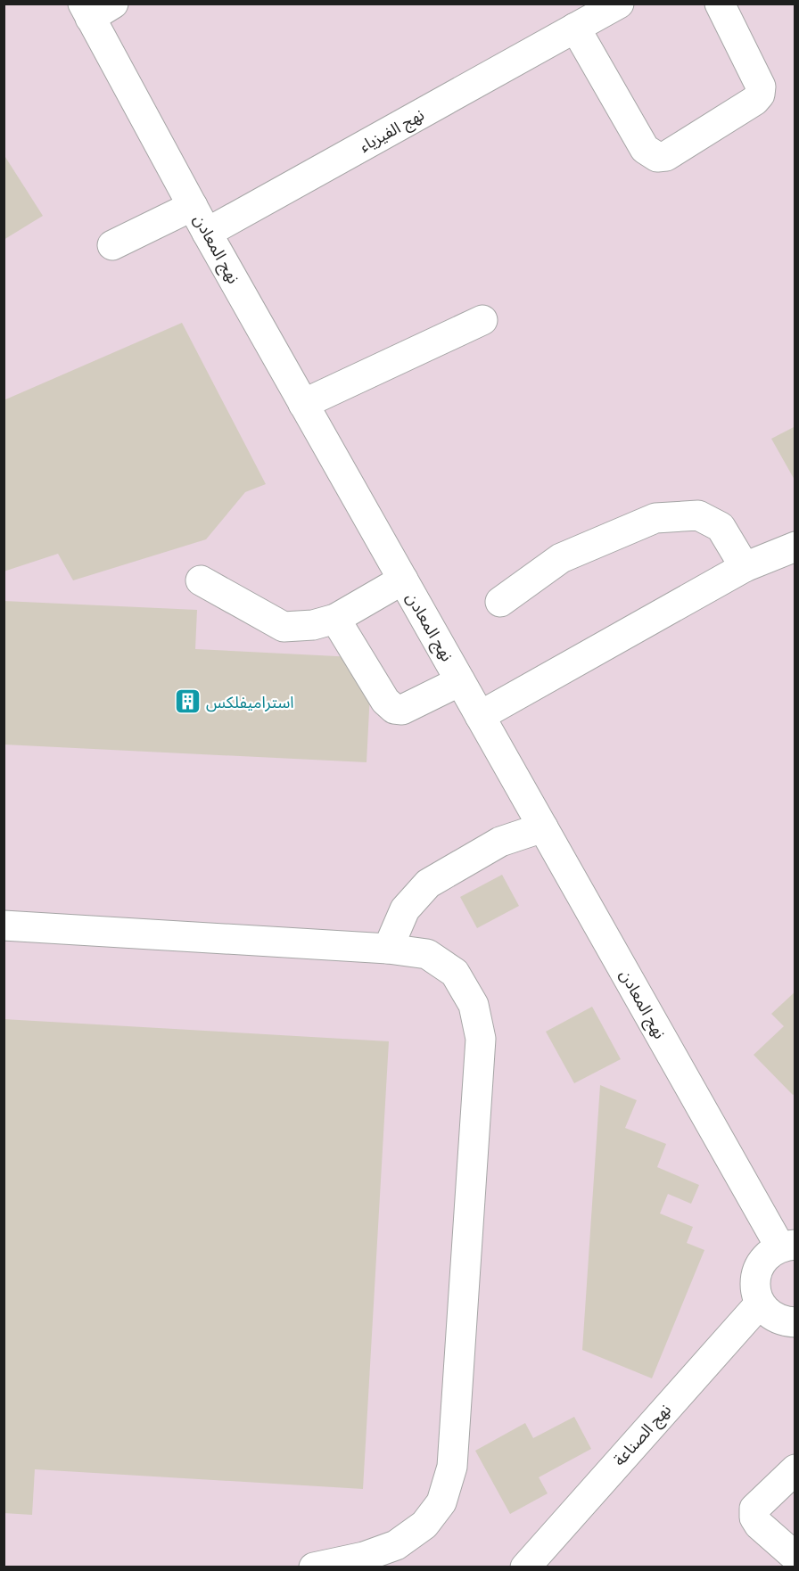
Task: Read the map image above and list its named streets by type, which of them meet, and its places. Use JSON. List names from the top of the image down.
{
  "streets": {
    "street": ["نهج الفيزياء", "نهج المعادن", "نهج الصناعة"]
  },
  "crossings": [
    ["نهج الفيزياء", "نهج المعادن"]
  ],
  "places": {
    "building": ["استراميفلكس"]
  }
}
